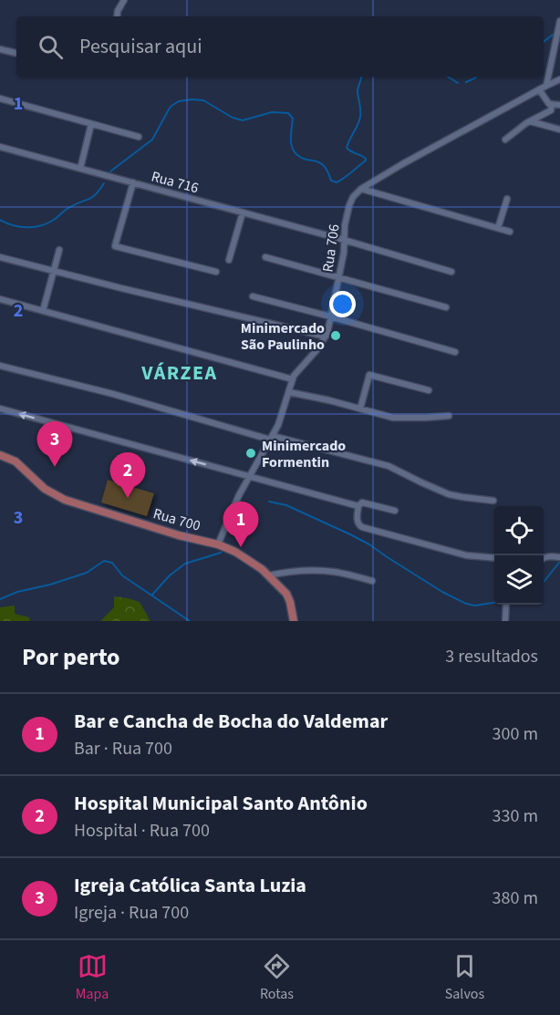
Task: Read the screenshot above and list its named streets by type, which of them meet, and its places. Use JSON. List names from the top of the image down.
{
  "streets": {
    "main road": ["Rua 700"],
    "street": ["Rua 716", "Rua 706"]
  },
  "crossings": [
    ["Rua 716", "Rua 706"],
    ["Rua 706", "Rua 700"]
  ],
  "districts": ["VÁRZEA"],
  "places": ["Minimercado São Paulinho", "Minimercado Formentin"],
  "page": {
    "search": "Pesquisar aqui",
    "pins": ["3", "2", "1"],
    "heading": ["Por perto", "3 resultados"],
    "list": [
      {
        "mark": "1",
        "name": "Bar e Cancha de Bocha do Valdemar",
        "note": "Bar · Rua 700",
        "value": "300 m"
      },
      {
        "mark": "2",
        "name": "Hospital Municipal Santo Antônio",
        "note": "Hospital · Rua 700",
        "value": "330 m"
      },
      {
        "mark": "3",
        "name": "Igreja Católica Santa Luzia",
        "note": "Igreja · Rua 700",
        "value": "380 m"
      }
    ],
    "nav": ["Mapa", "Rotas", "Salvos"]
  },
  "grid": {
    "rows": ["1", "2", "3"]
  }
}
